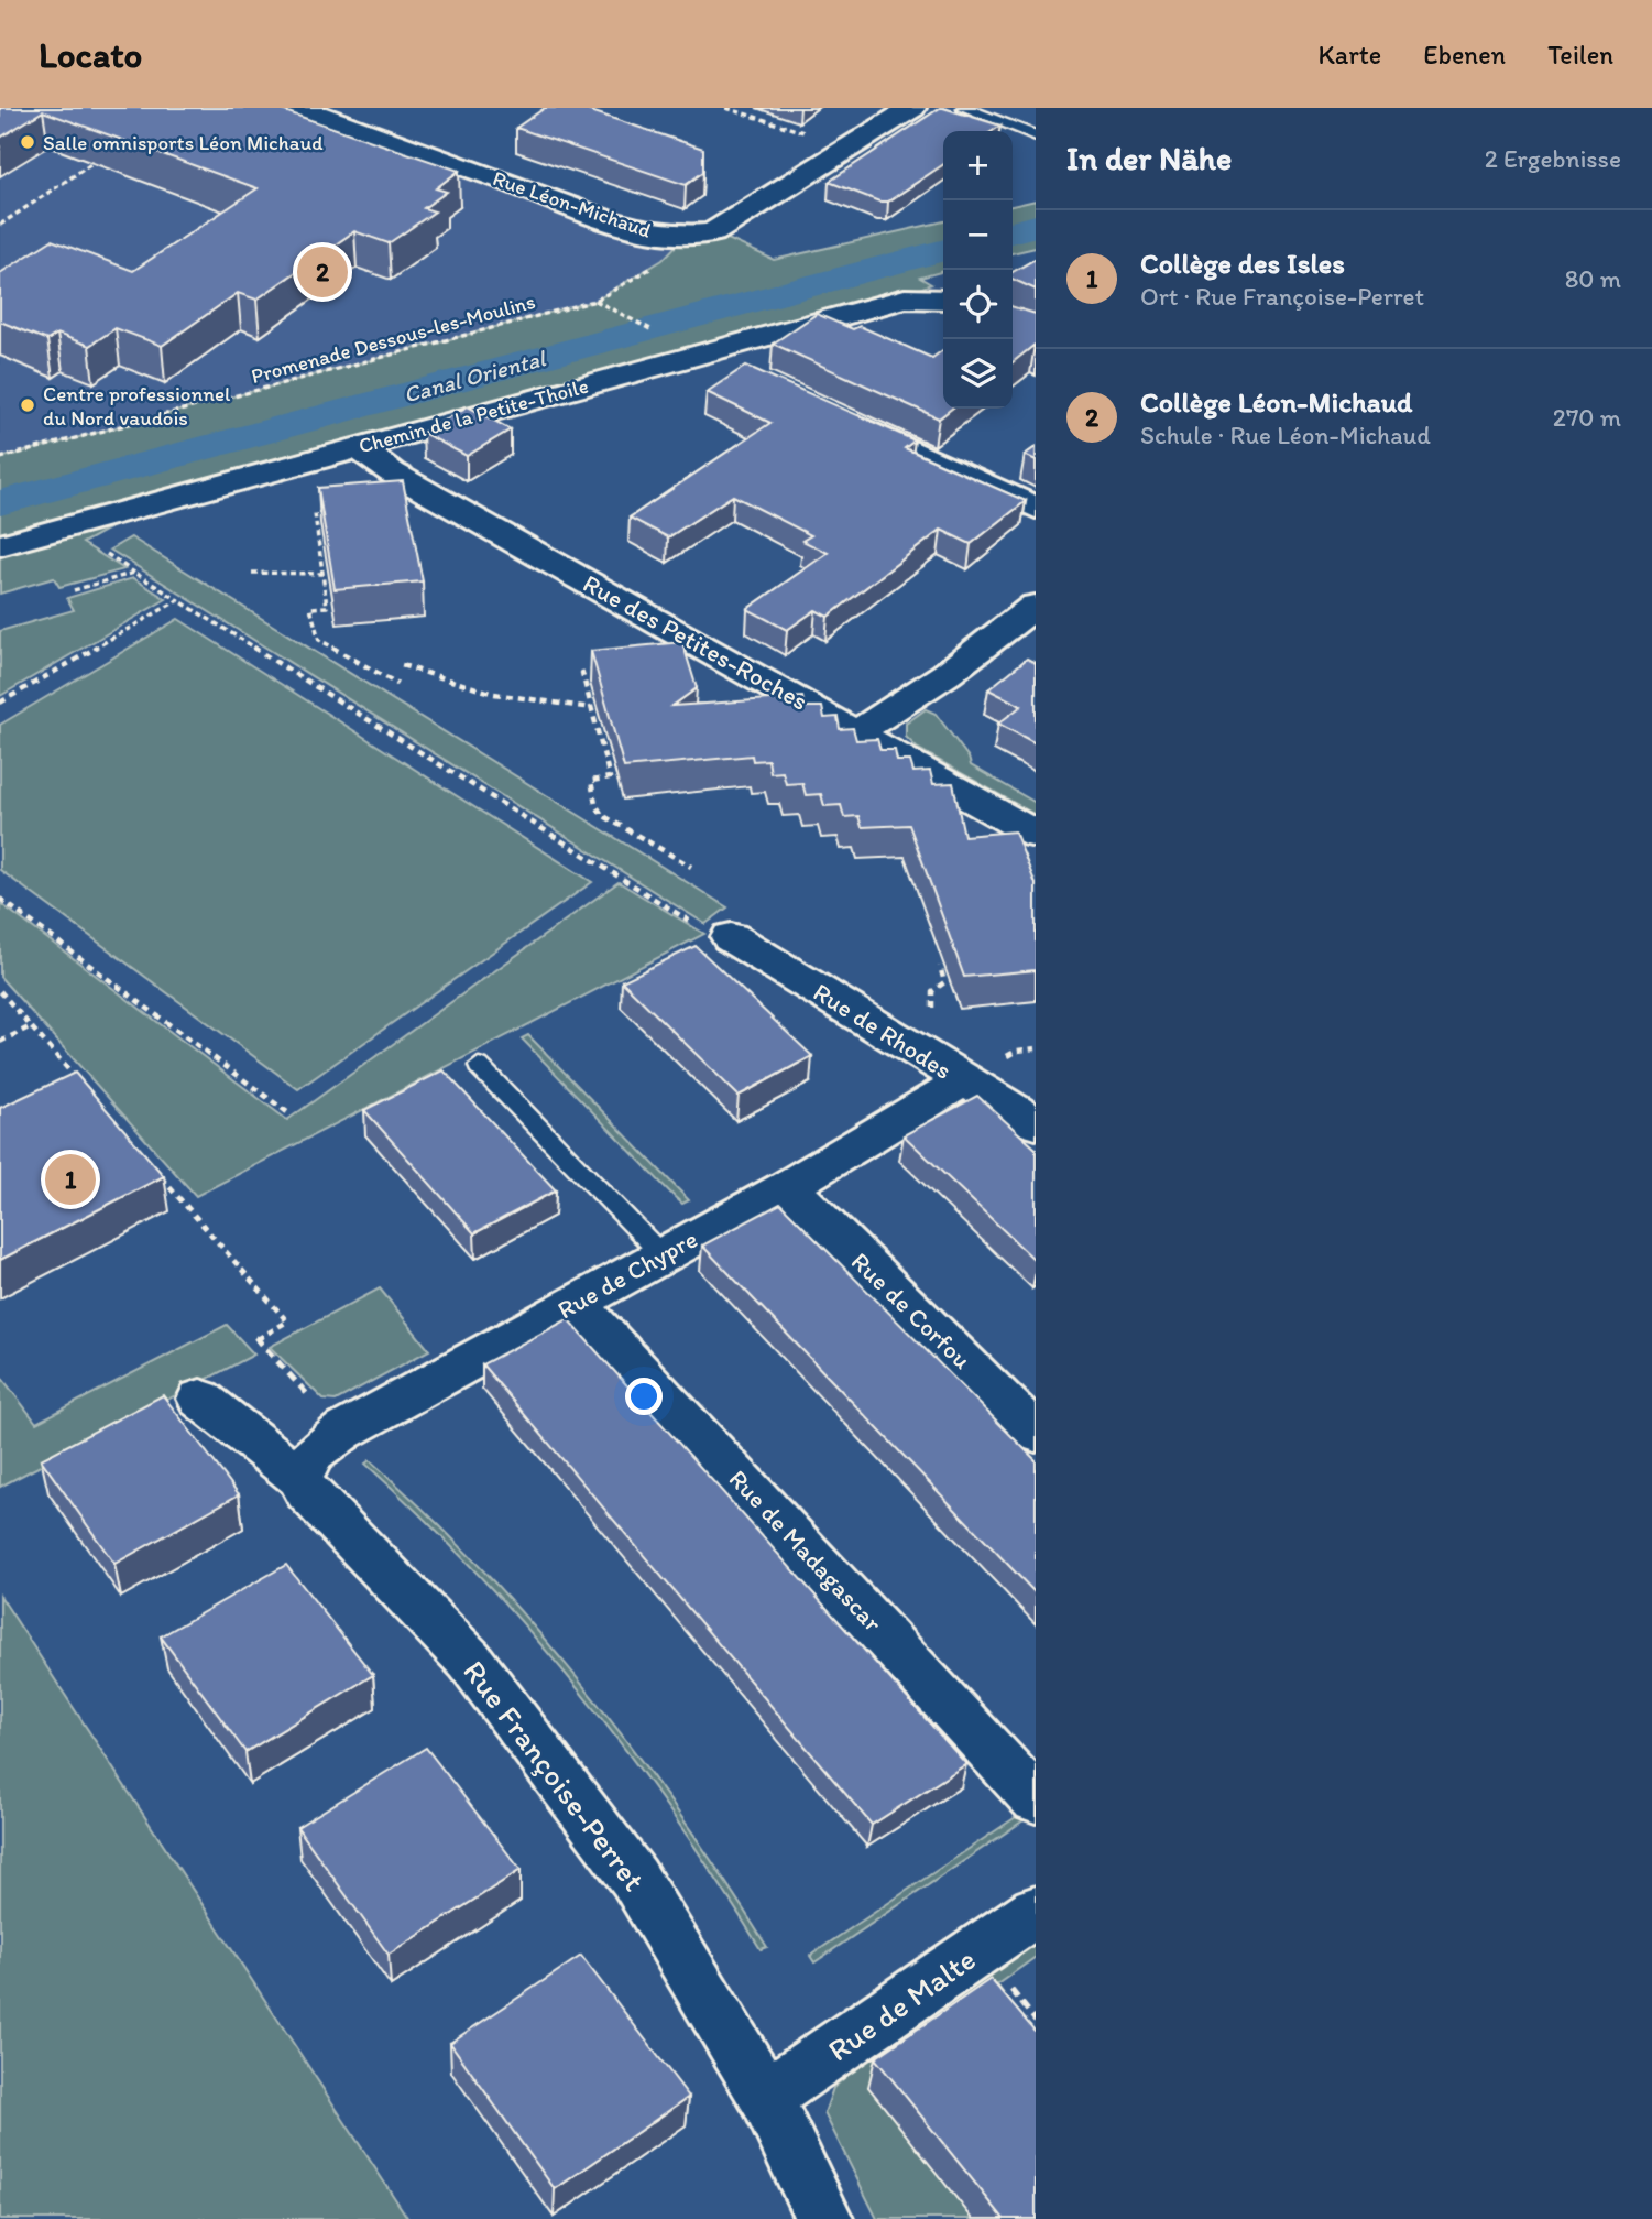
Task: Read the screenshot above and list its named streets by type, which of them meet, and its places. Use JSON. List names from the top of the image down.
{
  "streets": {
    "street": [
      "Rue Léon-Michaud",
      "Chemin de la Petite-Thoile",
      "Rue des Petites-Roches",
      "Rue de Rhodes",
      "Rue de Chypre",
      "Rue de Corfou",
      "Rue de Madagascar",
      "Rue Françoise-Perret",
      "Rue de Malte"
    ],
    "path": ["Promenade Dessous-les-Moulins"]
  },
  "crossings": [
    ["Rue Léon-Michaud", "Promenade Dessous-les-Moulins"],
    ["Chemin de la Petite-Thoile", "Rue des Petites-Roches"],
    ["Rue de Rhodes", "Rue de Chypre"],
    ["Rue de Chypre", "Rue de Corfou"],
    ["Rue de Chypre", "Rue de Madagascar"],
    ["Rue de Chypre", "Rue Françoise-Perret"],
    ["Rue Françoise-Perret", "Rue de Malte"]
  ],
  "water": ["Canal Oriental"],
  "places": ["Salle omnisports Léon Michaud", "Centre professionnel du Nord vaudois"],
  "page": {
    "header": "Locato",
    "nav": ["Karte", "Ebenen", "Teilen"],
    "heading": ["In der Nähe", "2 Ergebnisse"],
    "map_buttons": ["+", "−"],
    "list": [
      {
        "mark": "1",
        "name": "Collège des Isles",
        "note": "Ort · Rue Françoise-Perret",
        "value": "80 m"
      },
      {
        "mark": "2",
        "name": "Collège Léon-Michaud",
        "note": "Schule · Rue Léon-Michaud",
        "value": "270 m"
      }
    ],
    "pins": ["2", "1"]
  }
}
